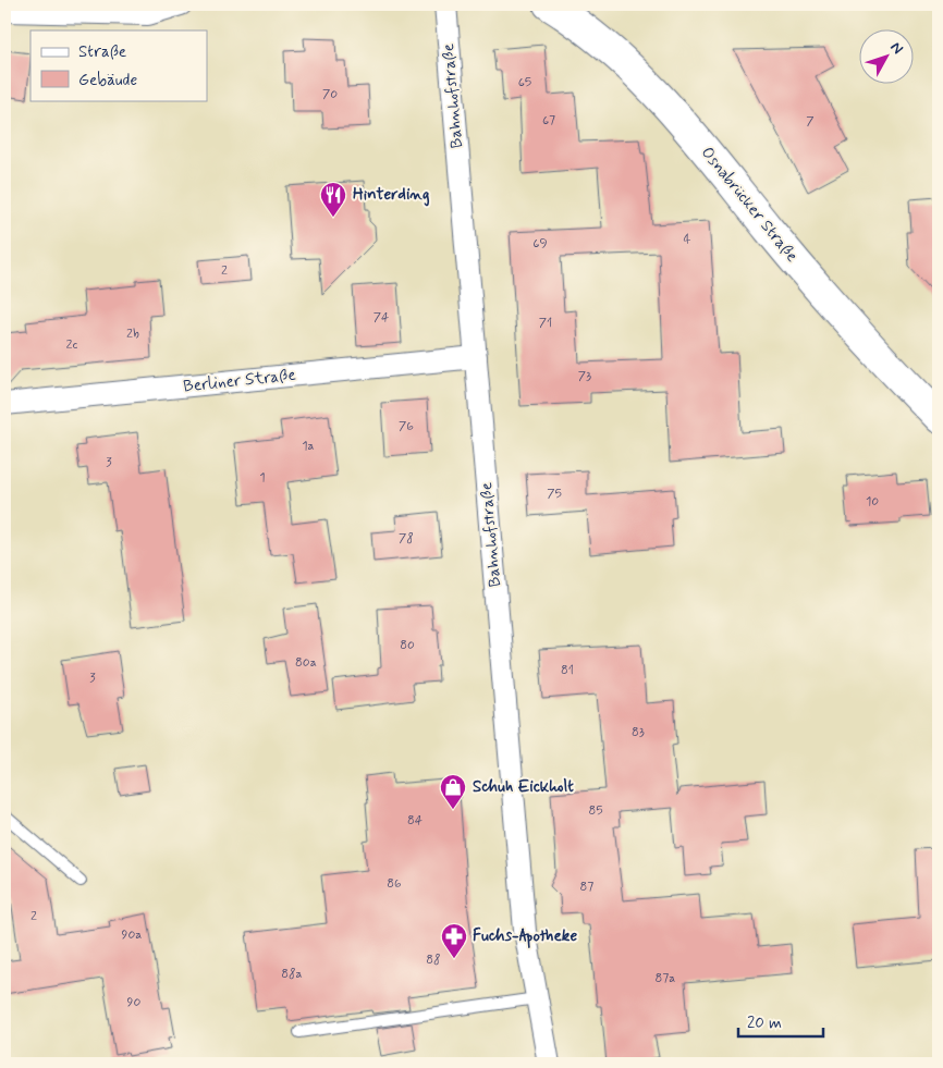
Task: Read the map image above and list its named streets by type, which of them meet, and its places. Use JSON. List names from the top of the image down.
{
  "streets": {
    "main road": ["Osnabrücker Straße"],
    "street": ["Bahnhofstraße", "Berliner Straße"]
  },
  "crossings": [
    ["Bahnhofstraße", "Berliner Straße"]
  ],
  "places": {
    "restaurant": ["Hinterding"],
    "shop": ["Schuh Eickholt"],
    "pharmacy": ["Fuchs-Apotheke"]
  },
  "house_numbers": [
    "65",
    "70",
    "67",
    "7",
    "4",
    "69",
    "2",
    "74",
    "71",
    "2b",
    "2c",
    "73",
    "76",
    "1a",
    "3",
    "1",
    "75",
    "10",
    "78",
    "80",
    "80a",
    "81",
    "3",
    "83",
    "85",
    "84",
    "86",
    "87",
    "2",
    "90a",
    "88",
    "88a",
    "87a",
    "90"
  ],
  "legend": ["Straße", "Gebäude"],
  "scale_bar": "20 m",
  "north": "top right"
}
